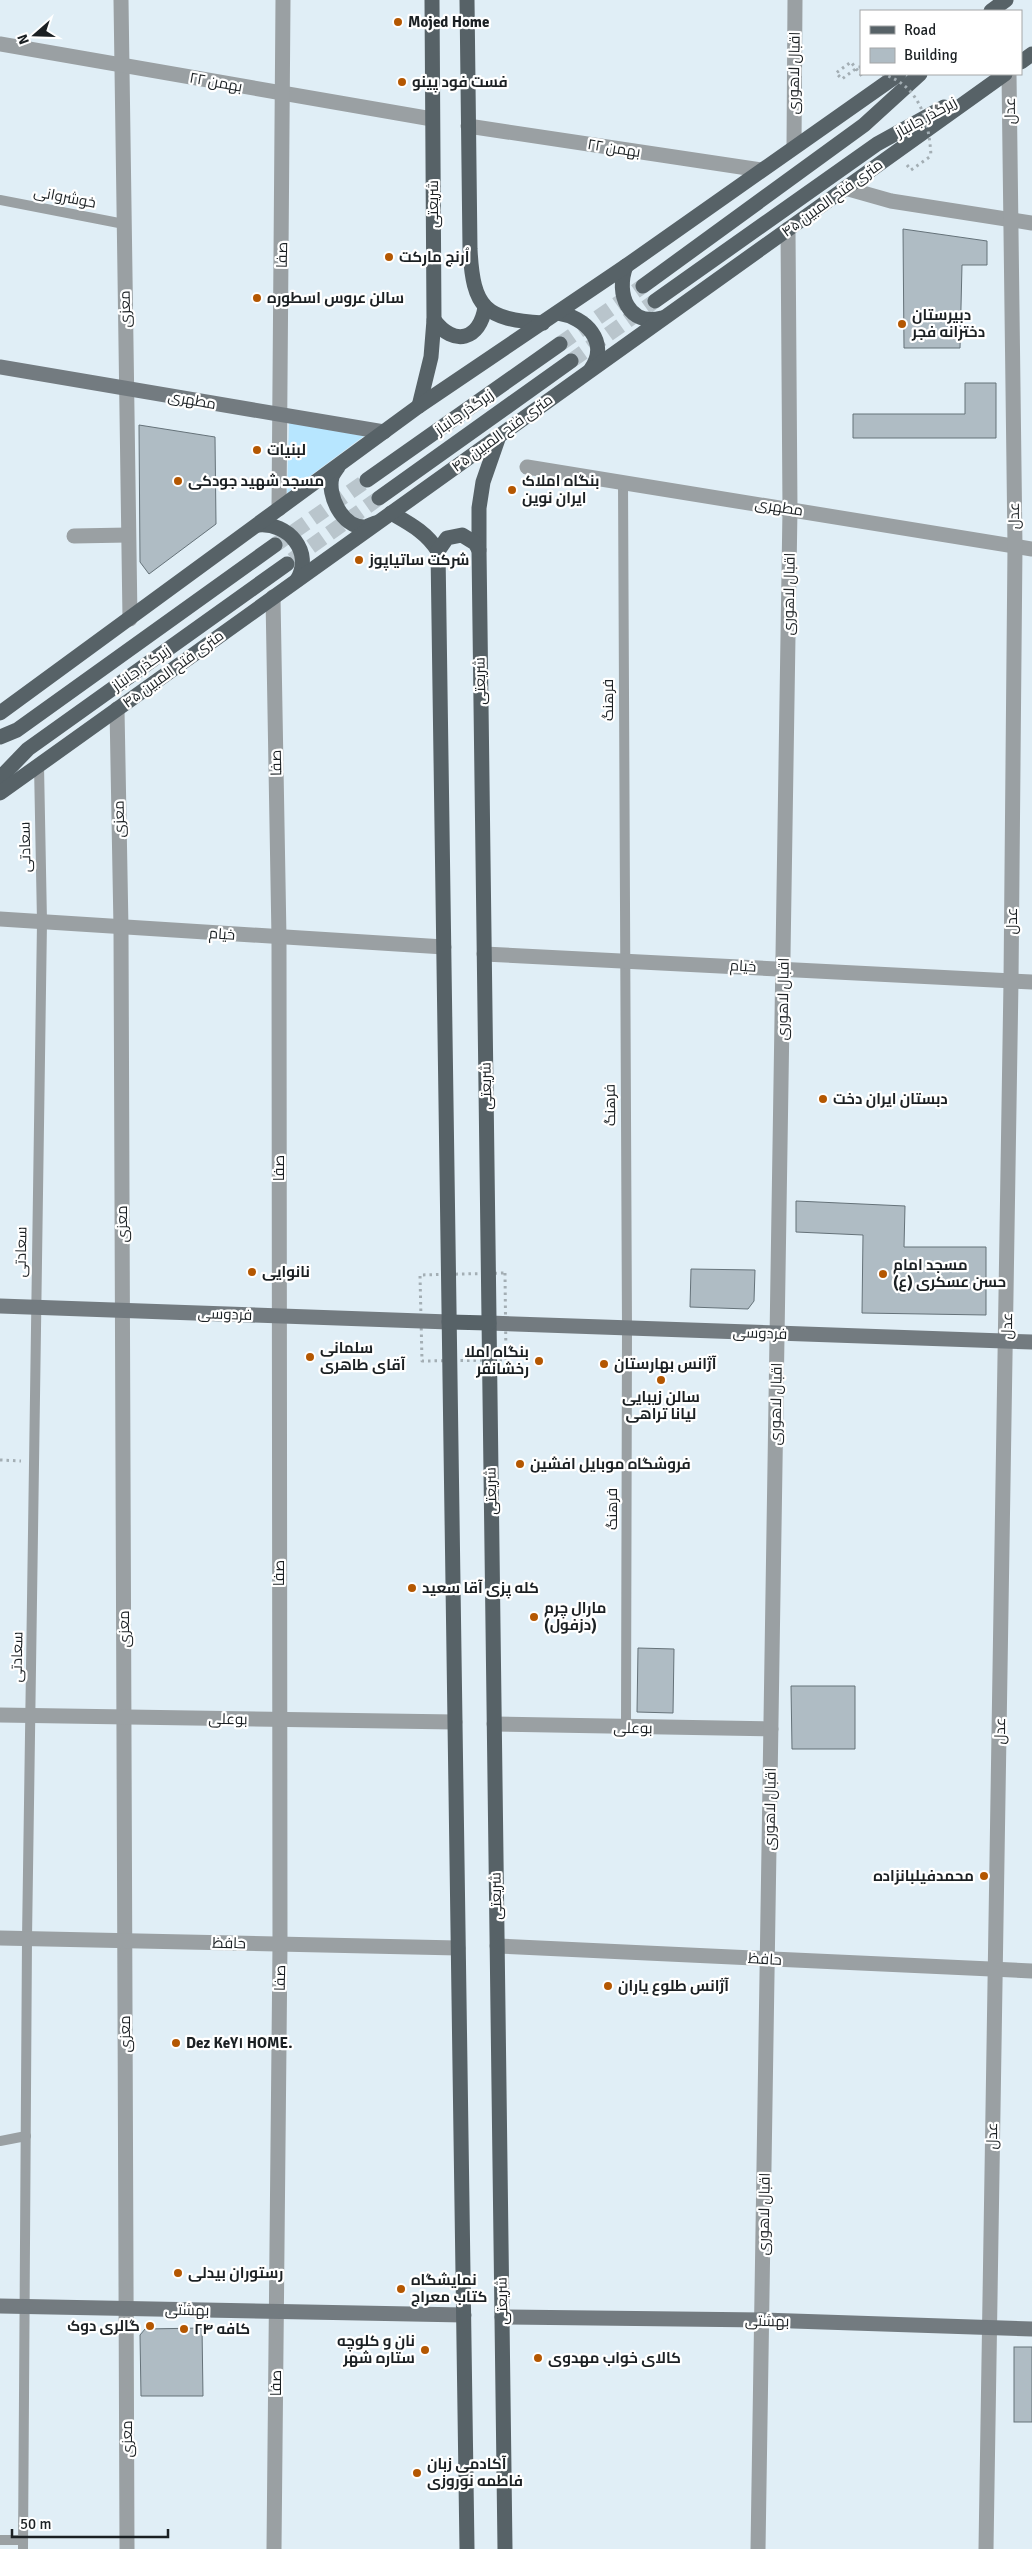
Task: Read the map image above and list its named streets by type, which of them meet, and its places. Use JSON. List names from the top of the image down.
{
  "streets": {
    "main road": ["زیرگذر جانباز", "۴۵ متری فتح المبین", "شریعتی"],
    "street": [
      "اقبال لاهوری",
      "۲۲ بهمن",
      "عدل",
      "صفا",
      "معزی",
      "مطهری",
      "خیام",
      "فردوسی",
      "بوعلی",
      "حافظ",
      "بهشتی"
    ],
    "lane": ["خوشروانی", "فرهنگ", "سعادتی"]
  },
  "crossings": [
    ["اقبال لاهوری", "۴۵ متری فتح المبین"],
    ["اقبال لاهوری", "مطهری"],
    ["اقبال لاهوری", "خیام"],
    ["اقبال لاهوری", "فردوسی"],
    ["اقبال لاهوری", "بوعلی"],
    ["اقبال لاهوری", "حافظ"],
    ["اقبال لاهوری", "بهشتی"],
    ["۲۲ بهمن", "شریعتی"],
    ["۲۲ بهمن", "صفا"],
    ["۲۲ بهمن", "معزی"],
    ["عدل", "مطهری"],
    ["عدل", "خیام"],
    ["عدل", "فردوسی"],
    ["عدل", "حافظ"],
    ["عدل", "بهشتی"],
    ["خوشروانی", "معزی"],
    ["۴۵ متری فتح المبین", "شریعتی"],
    ["۴۵ متری فتح المبین", "صفا"],
    ["۴۵ متری فتح المبین", "معزی"],
    ["۴۵ متری فتح المبین", "سعادتی"],
    ["شریعتی", "خیام"],
    ["شریعتی", "فردوسی"],
    ["شریعتی", "بوعلی"],
    ["شریعتی", "حافظ"],
    ["شریعتی", "بهشتی"],
    ["صفا", "مطهری"],
    ["صفا", "خیام"],
    ["صفا", "فردوسی"],
    ["صفا", "بوعلی"],
    ["صفا", "حافظ"],
    ["صفا", "بهشتی"],
    ["معزی", "مطهری"],
    ["معزی", "خیام"],
    ["معزی", "فردوسی"],
    ["معزی", "بوعلی"],
    ["معزی", "حافظ"],
    ["معزی", "بهشتی"],
    ["مطهری", "فرهنگ"],
    ["فرهنگ", "خیام"],
    ["فرهنگ", "فردوسی"],
    ["فرهنگ", "بوعلی"],
    ["سعادتی", "خیام"],
    ["سعادتی", "فردوسی"],
    ["سعادتی", "بوعلی"],
    ["سعادتی", "حافظ"],
    ["سعادتی", "بهشتی"]
  ],
  "places": [
    "Mojed Home",
    "فست فود پینو",
    "اُرنج مارکت",
    "سالن عروس اسطوره",
    "دبیرستان دخترانه فجر",
    "لبنیات",
    "مسجد شهید جودکی",
    "بنگاه املاک ایران نوین",
    "شرکت ساتیاپوز",
    "دبستان ایران دخت",
    "نانوایی",
    "مسجد امام حسن عسکری (ع)",
    "سلمانی آقای طاهری",
    "بنگاه املا رخشانفر",
    "آژانس بهارستان",
    "سالن زیبایی لیانا تراهی",
    "فروشگاه موبایل افشین",
    "کله پزی آقا سعید",
    "مارال چرم (دزفول)",
    "محمدفيلبانزاده",
    "آژانس طلوع یاران",
    "Dez KeY۱ HOME.",
    "رستوران بیدلی",
    "نمایشگاه کتاب معراج",
    "گالری دوک",
    "کافه ۲۴",
    "نان و کلوچه ستاره شهر",
    "کالای خواب مهدوی",
    "آکادمی زبان فاطمه نوروزی"
  ],
  "legend": ["Road", "Building"],
  "scale_bar": "50 m",
  "north": "left"
}
